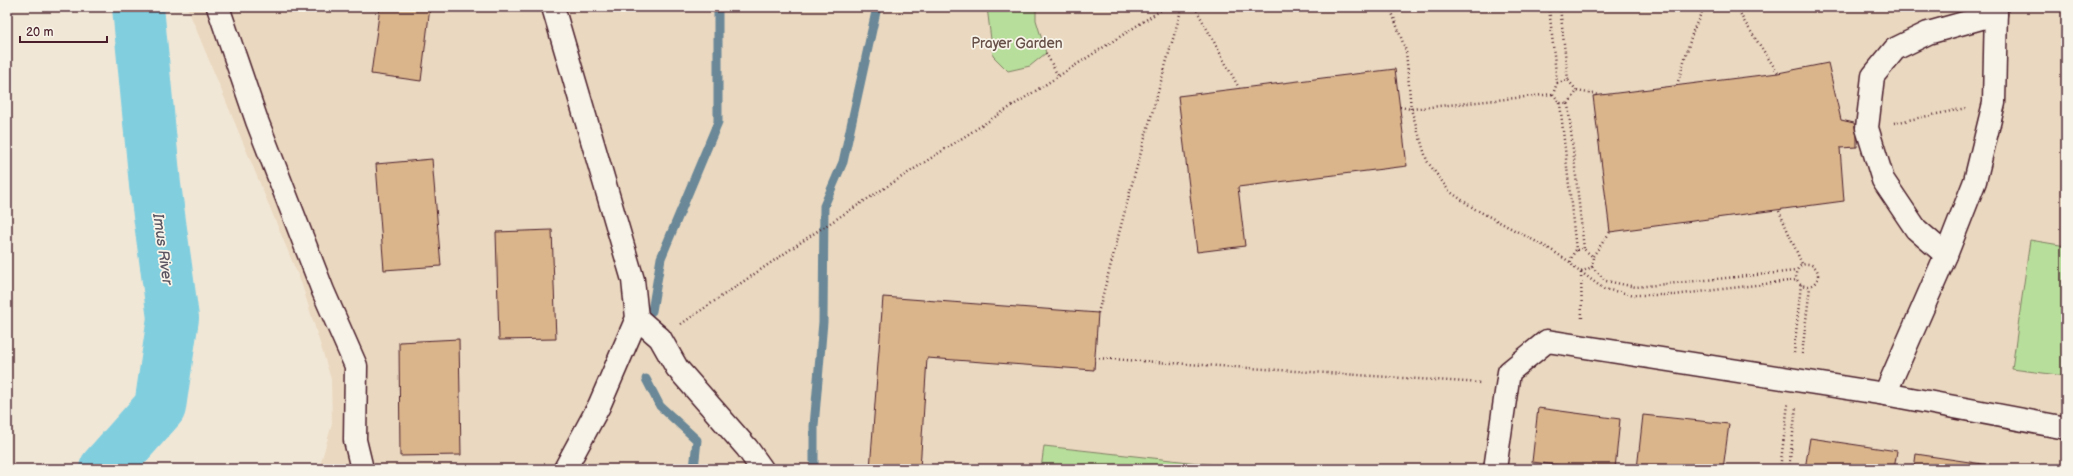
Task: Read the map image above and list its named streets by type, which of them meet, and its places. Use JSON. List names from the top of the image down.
{
  "water": ["Imus River"],
  "parks": ["Prayer Garden"],
  "scale_bar": "20 m"
}
